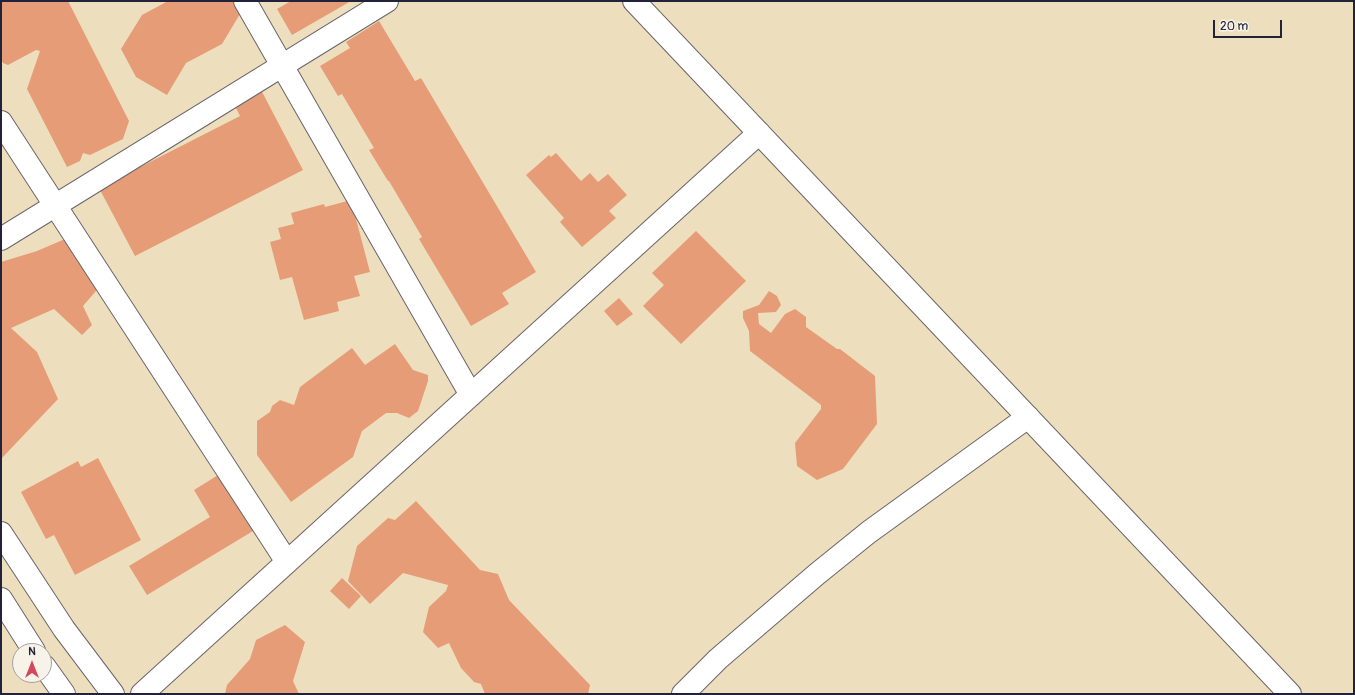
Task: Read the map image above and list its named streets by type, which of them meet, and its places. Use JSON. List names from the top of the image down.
{
  "scale_bar": "20 m",
  "north": "top"
}
